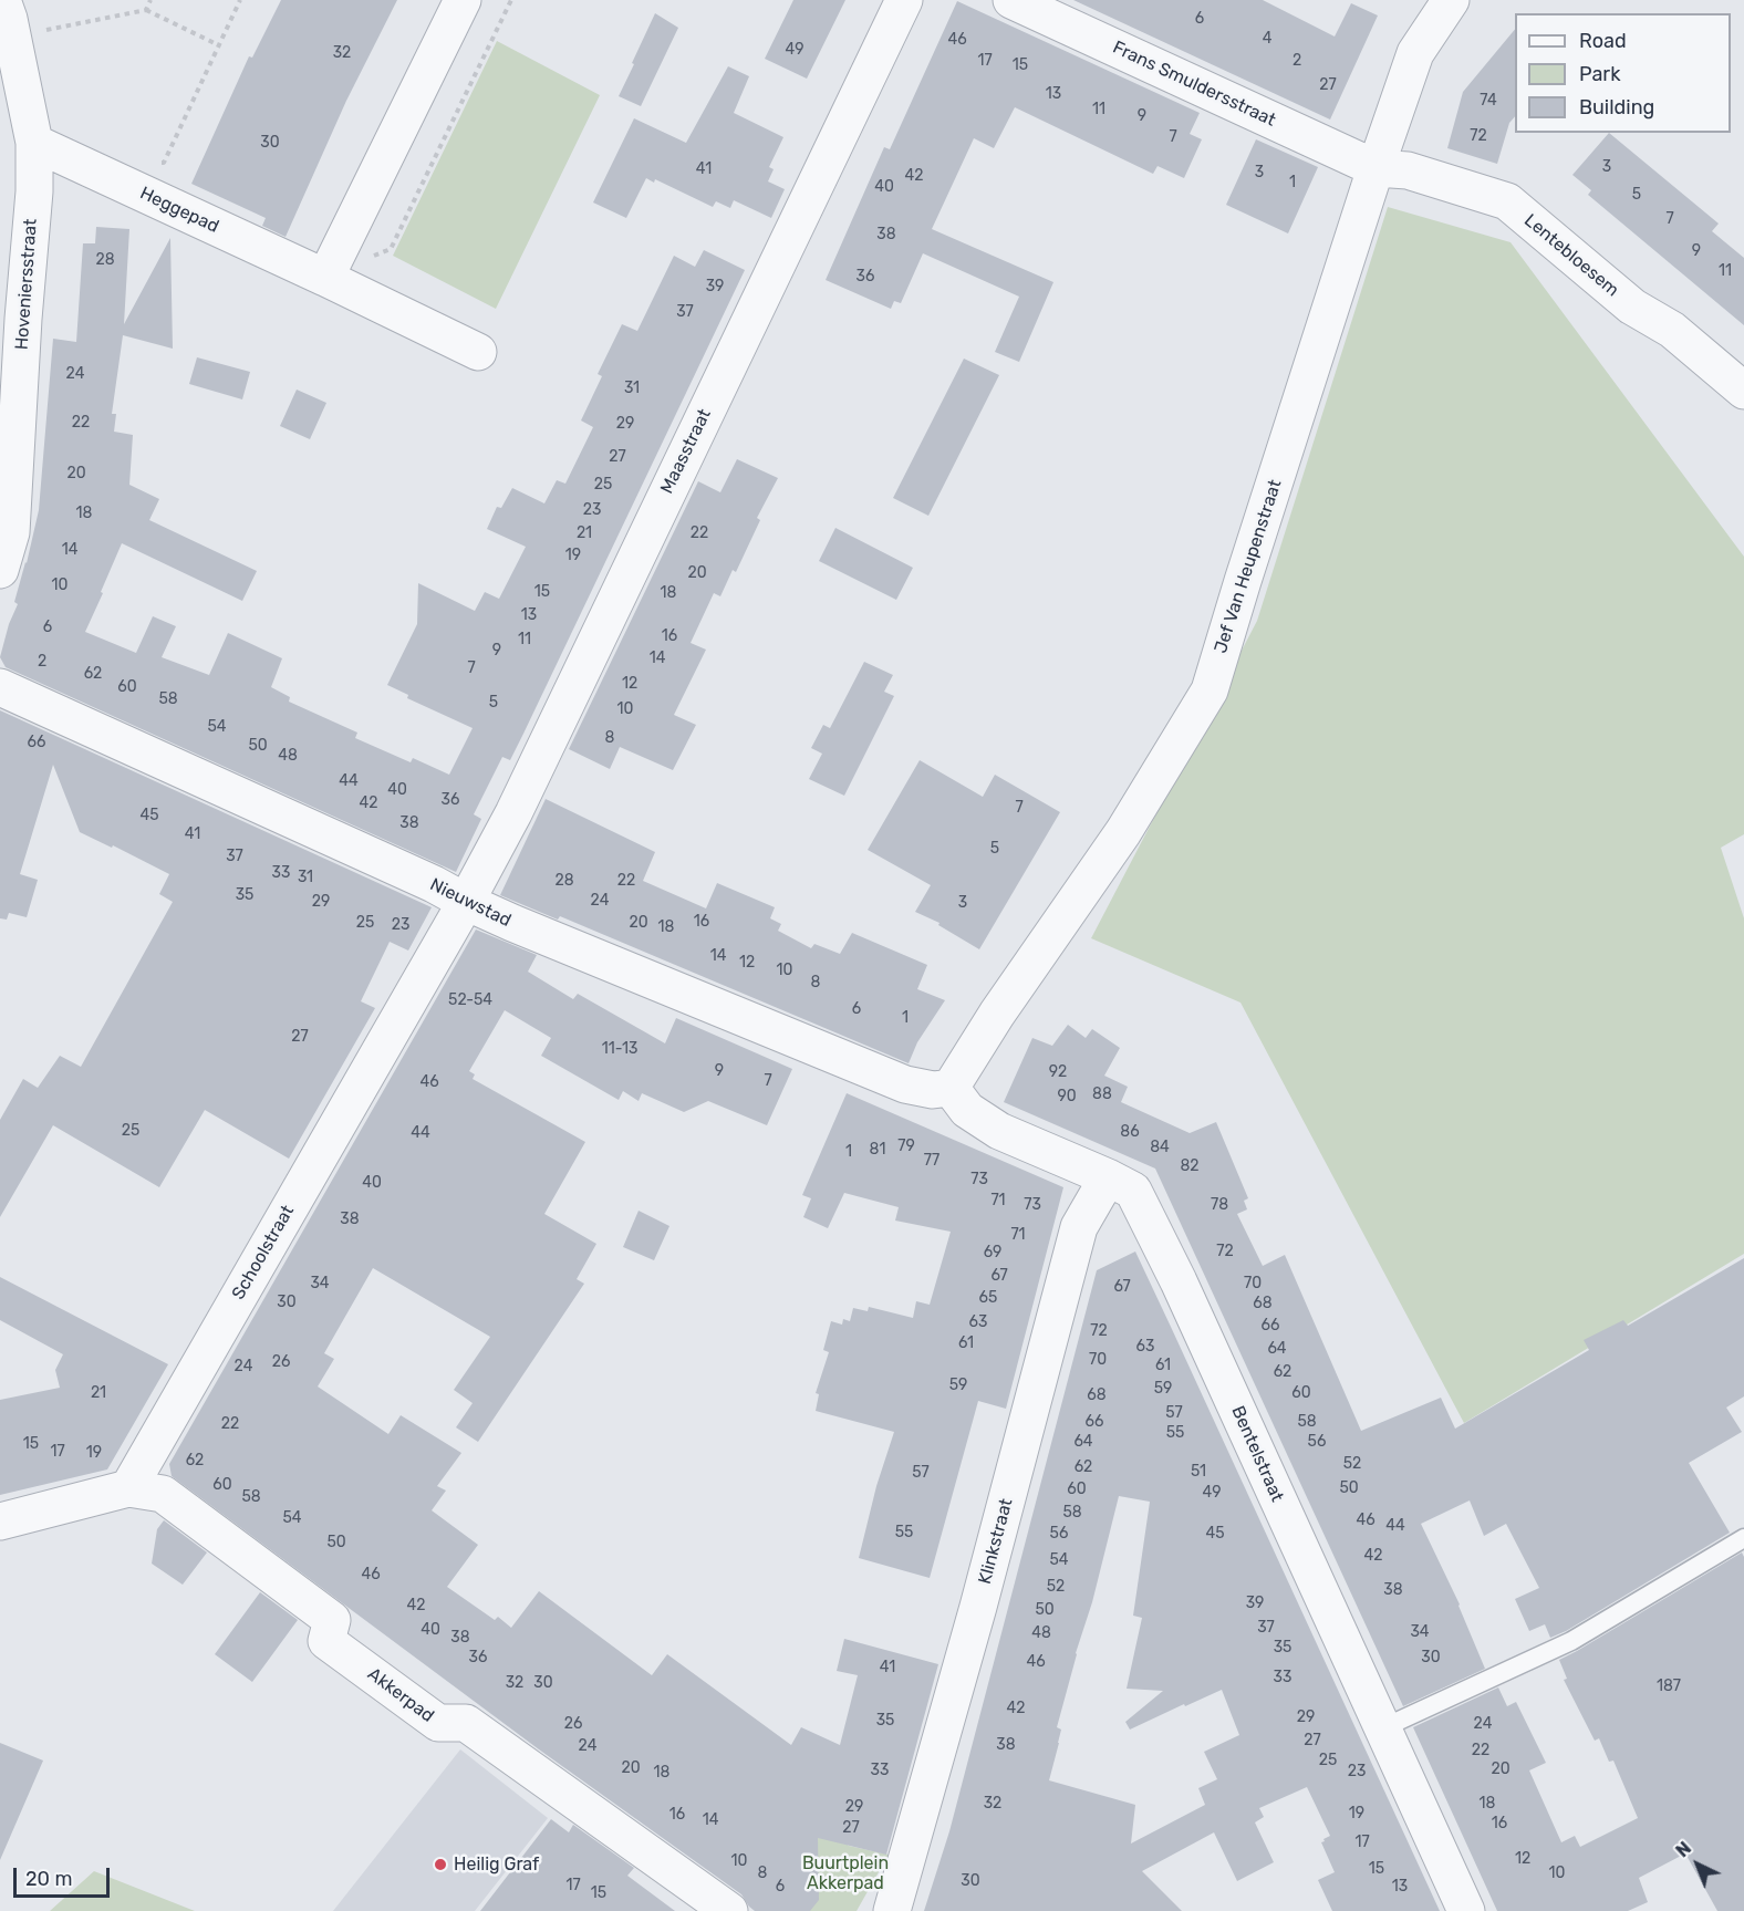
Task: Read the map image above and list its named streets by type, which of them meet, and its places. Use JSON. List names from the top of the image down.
{
  "streets": {
    "street": [
      "Frans Smuldersstraat",
      "Heggepad",
      "Lentebloesem",
      "Hoveniersstraat",
      "Maasstraat",
      "Jef Van Heupenstraat",
      "Nieuwstad",
      "Schoolstraat",
      "Bentelstraat",
      "Klinkstraat",
      "Akkerpad"
    ]
  },
  "crossings": [
    ["Frans Smuldersstraat", "Lentebloesem"],
    ["Frans Smuldersstraat", "Jef Van Heupenstraat"],
    ["Heggepad", "Hoveniersstraat"],
    ["Lentebloesem", "Jef Van Heupenstraat"],
    ["Maasstraat", "Nieuwstad"],
    ["Maasstraat", "Schoolstraat"],
    ["Jef Van Heupenstraat", "Nieuwstad"],
    ["Jef Van Heupenstraat", "Bentelstraat"],
    ["Nieuwstad", "Schoolstraat"],
    ["Nieuwstad", "Bentelstraat"],
    ["Schoolstraat", "Akkerpad"],
    ["Bentelstraat", "Klinkstraat"]
  ],
  "parks": ["Buurtplein Akkerpad"],
  "places": ["Heilig Graf"],
  "house_numbers": [
    "6",
    "4",
    "46",
    "49",
    "32",
    "17",
    "2",
    "15",
    "27",
    "13",
    "74",
    "11",
    "9",
    "72",
    "7",
    "30",
    "3",
    "41",
    "3",
    "42",
    "1",
    "40",
    "5",
    "7",
    "38",
    "9",
    "28",
    "11",
    "36",
    "39",
    "37",
    "24",
    "31",
    "22",
    "29",
    "27",
    "20",
    "25",
    "23",
    "18",
    "21",
    "22",
    "14",
    "19",
    "20",
    "10",
    "15",
    "18",
    "13",
    "6",
    "16",
    "11",
    "9",
    "14",
    "2",
    "7",
    "62",
    "12",
    "60",
    "58",
    "5",
    "10",
    "54",
    "8",
    "66",
    "50",
    "48",
    "44",
    "40",
    "36",
    "42",
    "7",
    "45",
    "38",
    "41",
    "5",
    "37",
    "33",
    "31",
    "28",
    "22",
    "35",
    "24",
    "29",
    "3",
    "16",
    "25",
    "20",
    "23",
    "18",
    "14",
    "12",
    "10",
    "8",
    "52-54",
    "6",
    "1",
    "27",
    "11-13",
    "9",
    "92",
    "7",
    "46",
    "88",
    "90",
    "25",
    "86",
    "44",
    "79",
    "84",
    "81",
    "1",
    "77",
    "82",
    "73",
    "40",
    "71",
    "73",
    "78",
    "38",
    "71",
    "72",
    "69",
    "67",
    "34",
    "70",
    "67",
    "65",
    "30",
    "68",
    "63",
    "66",
    "72",
    "61",
    "63",
    "64",
    "70",
    "26",
    "61",
    "24",
    "62",
    "59",
    "59",
    "21",
    "60",
    "68",
    "57",
    "66",
    "58",
    "22",
    "55",
    "64",
    "56",
    "15",
    "17",
    "19",
    "62",
    "52",
    "62",
    "51",
    "57",
    "60",
    "50",
    "60",
    "49",
    "58",
    "58",
    "54",
    "46",
    "44",
    "55",
    "56",
    "45",
    "50",
    "42",
    "54",
    "46",
    "52",
    "38",
    "39",
    "42",
    "50",
    "37",
    "40",
    "34",
    "48",
    "38",
    "35",
    "36",
    "30",
    "46",
    "41",
    "33",
    "32",
    "30",
    "187",
    "42",
    "29",
    "35",
    "26",
    "24",
    "27",
    "38",
    "24",
    "22",
    "25",
    "20",
    "20",
    "33",
    "23",
    "18",
    "32",
    "18",
    "29",
    "19",
    "16",
    "14",
    "16",
    "27",
    "17",
    "12",
    "10",
    "15",
    "8",
    "10",
    "30",
    "17",
    "6",
    "13",
    "15"
  ],
  "legend": ["Road", "Park", "Building"],
  "scale_bar": "20 m",
  "north": "top left"
}
